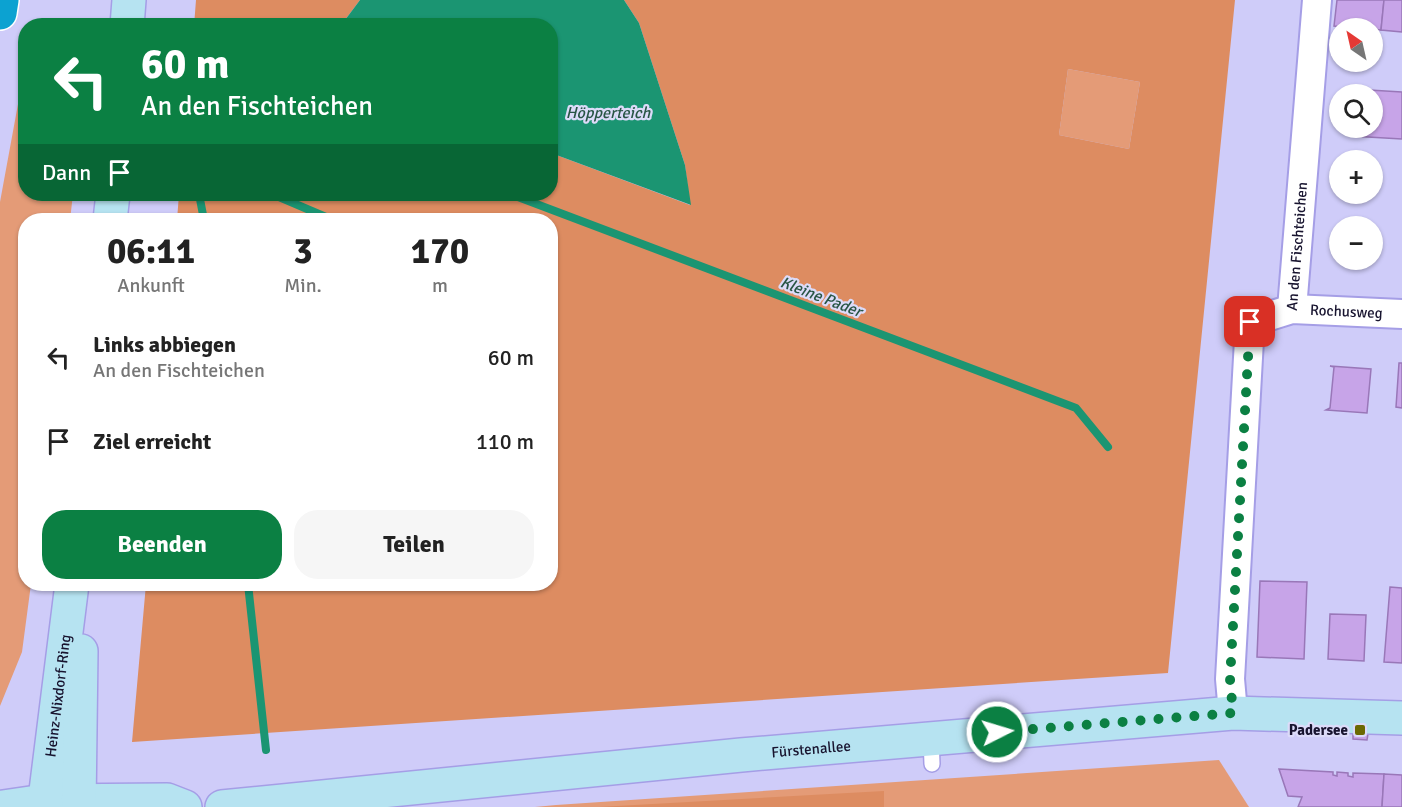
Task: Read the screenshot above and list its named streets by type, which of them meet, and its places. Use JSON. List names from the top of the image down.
{
  "streets": {
    "street": [
      "An den Fischteichen",
      "Rochusweg",
      "Heinz-Nixdorf-Ring",
      "Fürstenallee"
    ]
  },
  "crossings": [
    ["An den Fischteichen", "Rochusweg"],
    ["An den Fischteichen", "Fürstenallee"]
  ],
  "water": ["Höpperteich", "Kleine Pader"],
  "places": {
    "transit": ["Padersee"]
  },
  "north": "top left",
  "page": {
    "map_buttons": ["+", "−"],
    "turn": ["60 m", "An den Fischteichen"],
    "then": "Dann",
    "eta": [
      "06:11",
      "Ankunft",
      "3",
      "Min.",
      "170",
      "m"
    ],
    "list": [
      {
        "name": "Links abbiegen",
        "note": "An den Fischteichen",
        "value": "60 m"
      },
      {
        "name": "Ziel erreicht",
        "value": "110 m"
      }
    ],
    "buttons": ["Beenden", "Teilen"]
  }
}
